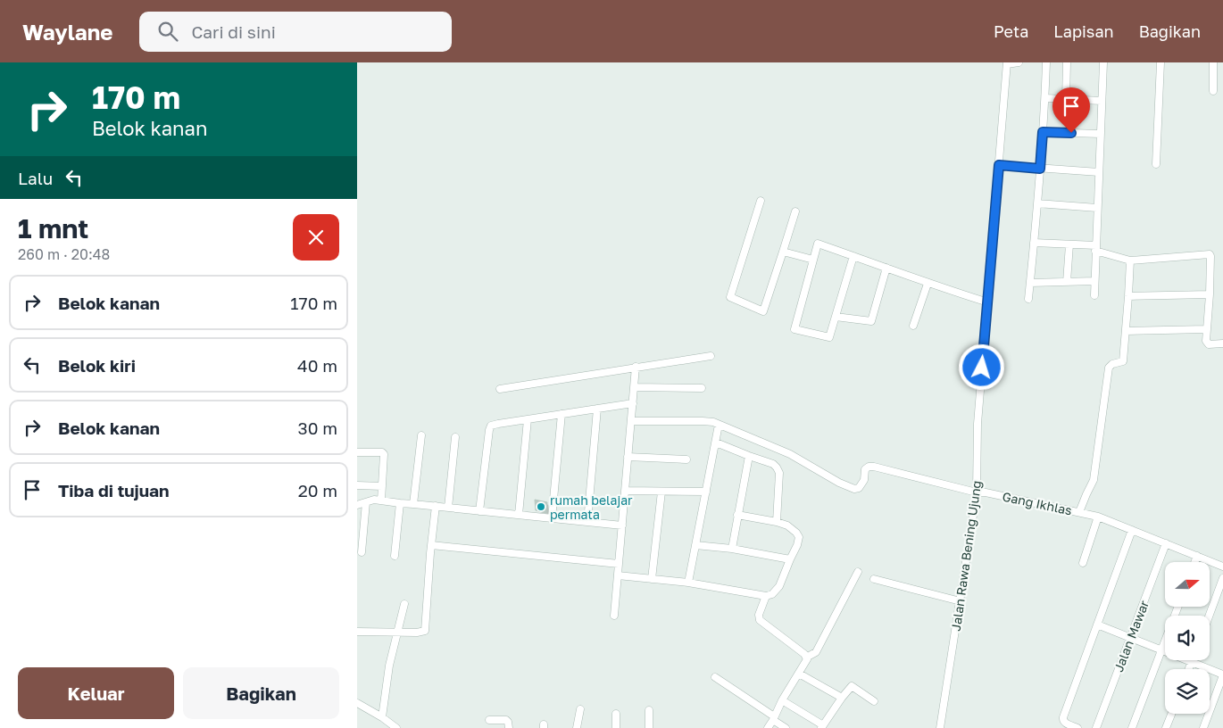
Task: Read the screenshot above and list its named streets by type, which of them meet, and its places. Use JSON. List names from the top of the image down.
{
  "streets": {
    "street": ["Gang Ikhlas", "Jalan Rawa Bening Ujung", "Jalan Mawar"]
  },
  "crossings": [
    ["Gang Ikhlas", "Jalan Rawa Bening Ujung"],
    ["Gang Ikhlas", "Jalan Mawar"]
  ],
  "places": ["rumah belajar permata"],
  "north": "right",
  "page": {
    "header": "Waylane",
    "search": "Cari di sini",
    "nav": ["Peta", "Lapisan", "Bagikan"],
    "turn": ["170 m", "Belok kanan"],
    "then": "Lalu",
    "heading": ["1 mnt", "260 m · 20:48"],
    "list": [
      {
        "name": "Belok kanan",
        "value": "170 m"
      },
      {
        "name": "Belok kiri",
        "value": "40 m"
      },
      {
        "name": "Belok kanan",
        "value": "30 m"
      },
      {
        "name": "Tiba di tujuan",
        "value": "20 m"
      }
    ],
    "buttons": ["Keluar", "Bagikan"]
  }
}
